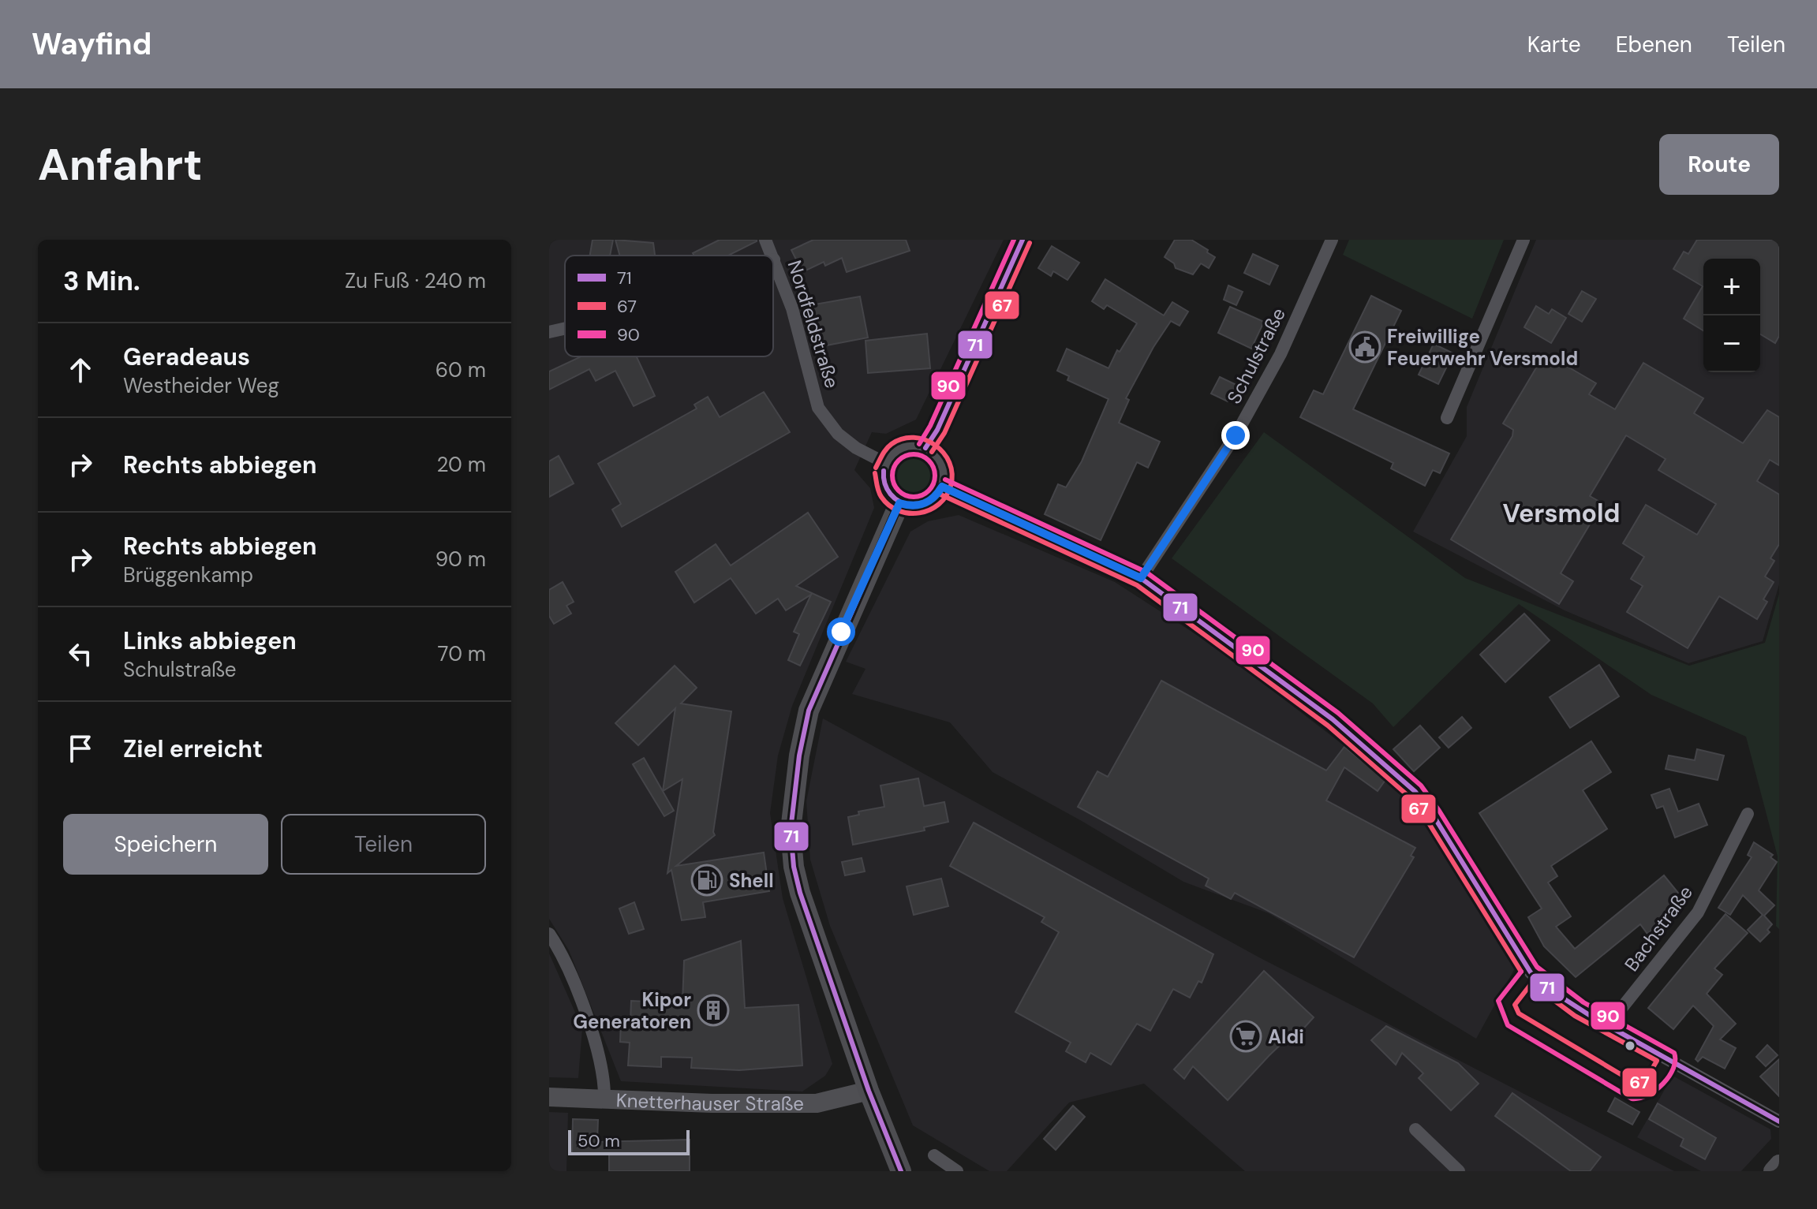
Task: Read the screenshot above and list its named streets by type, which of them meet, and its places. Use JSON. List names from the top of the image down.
{
  "streets": {
    "street": [
      "Nordfeldstraße",
      "Schulstraße",
      "Bachstraße",
      "Knetterhauser Straße"
    ]
  },
  "districts": ["Versmold"],
  "places": {
    "public building": ["Freiwillige Feuerwehr Versmold"],
    "fuel station": ["Shell"],
    "building": ["Kipor Generatoren"],
    "supermarket": ["Aldi"]
  },
  "lines": ["transit line 71", "transit line 90", "transit line 67"],
  "legend": ["71", "67", "90"],
  "scale_bar": "50 m",
  "page": {
    "header": "Wayfind",
    "nav": ["Karte", "Ebenen", "Teilen"],
    "buttons": [
      "Route",
      ["Speichern", "Teilen"]
    ],
    "title": "Anfahrt",
    "heading": ["3 Min.", "Zu Fuß · 240 m"],
    "map_buttons": ["+", "−"],
    "list": [
      ["Geradeaus", "Westheider Weg", "60 m"],
      ["Rechts abbiegen", "20 m"],
      ["Rechts abbiegen", "Brüggenkamp", "90 m"],
      ["Links abbiegen", "Schulstraße", "70 m"],
      "Ziel erreicht"
    ],
    "scale": "50 m"
  }
}
